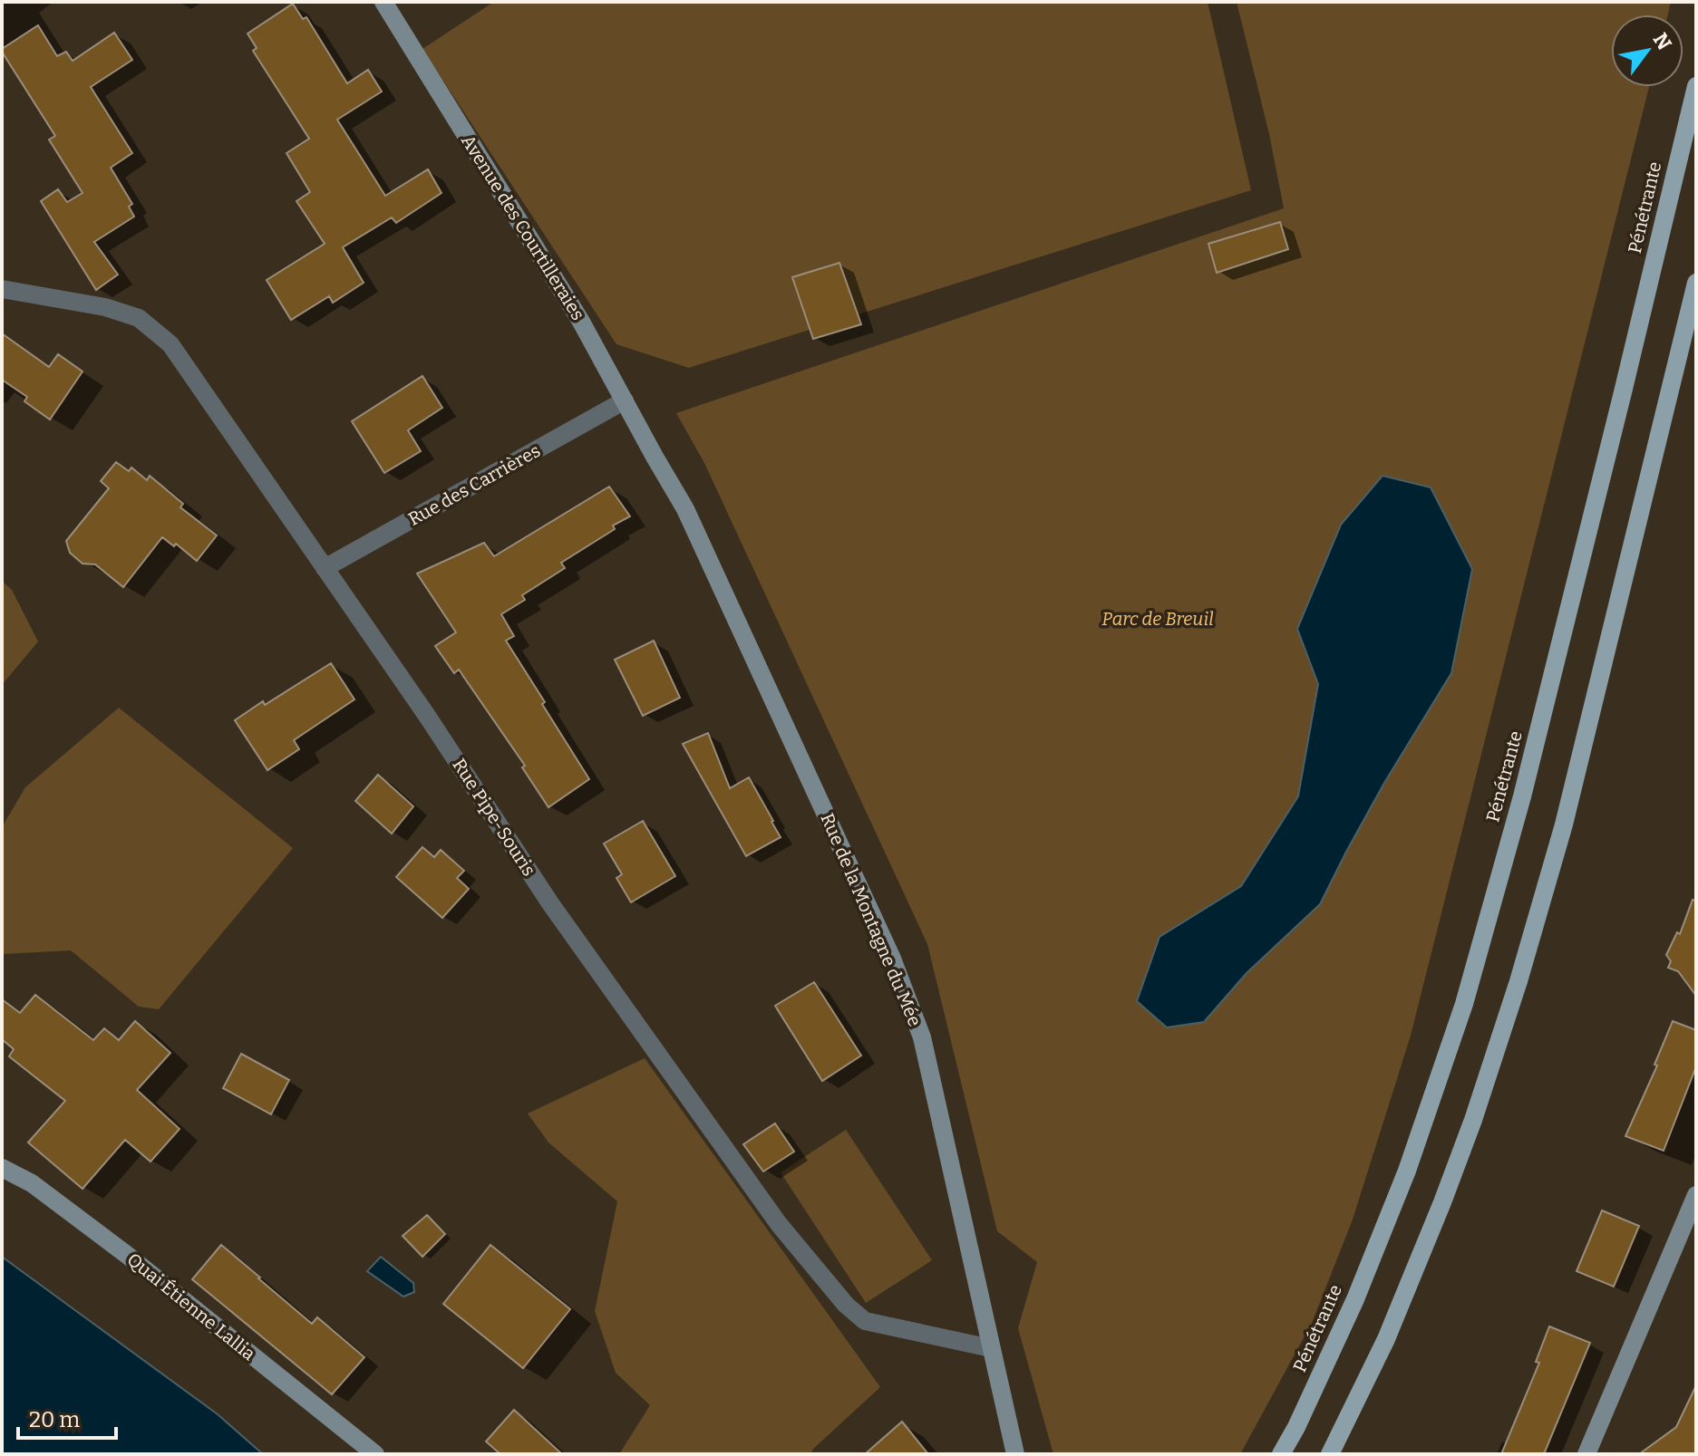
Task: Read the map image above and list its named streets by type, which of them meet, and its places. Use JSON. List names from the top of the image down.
{
  "streets": {
    "main road": ["Pénétrante"],
    "street": [
      "Avenue des Courtilleraies",
      "Rue des Carrières",
      "Rue Pipe-Souris",
      "Rue de la Montagne du Mée",
      "Quai Étienne Lallia"
    ]
  },
  "crossings": [
    ["Avenue des Courtilleraies", "Rue des Carrières"],
    ["Avenue des Courtilleraies", "Rue de la Montagne du Mée"],
    ["Rue des Carrières", "Rue Pipe-Souris"],
    ["Rue Pipe-Souris", "Rue de la Montagne du Mée"]
  ],
  "parks": ["Parc de Breuil"],
  "scale_bar": "20 m",
  "north": "top right"
}
